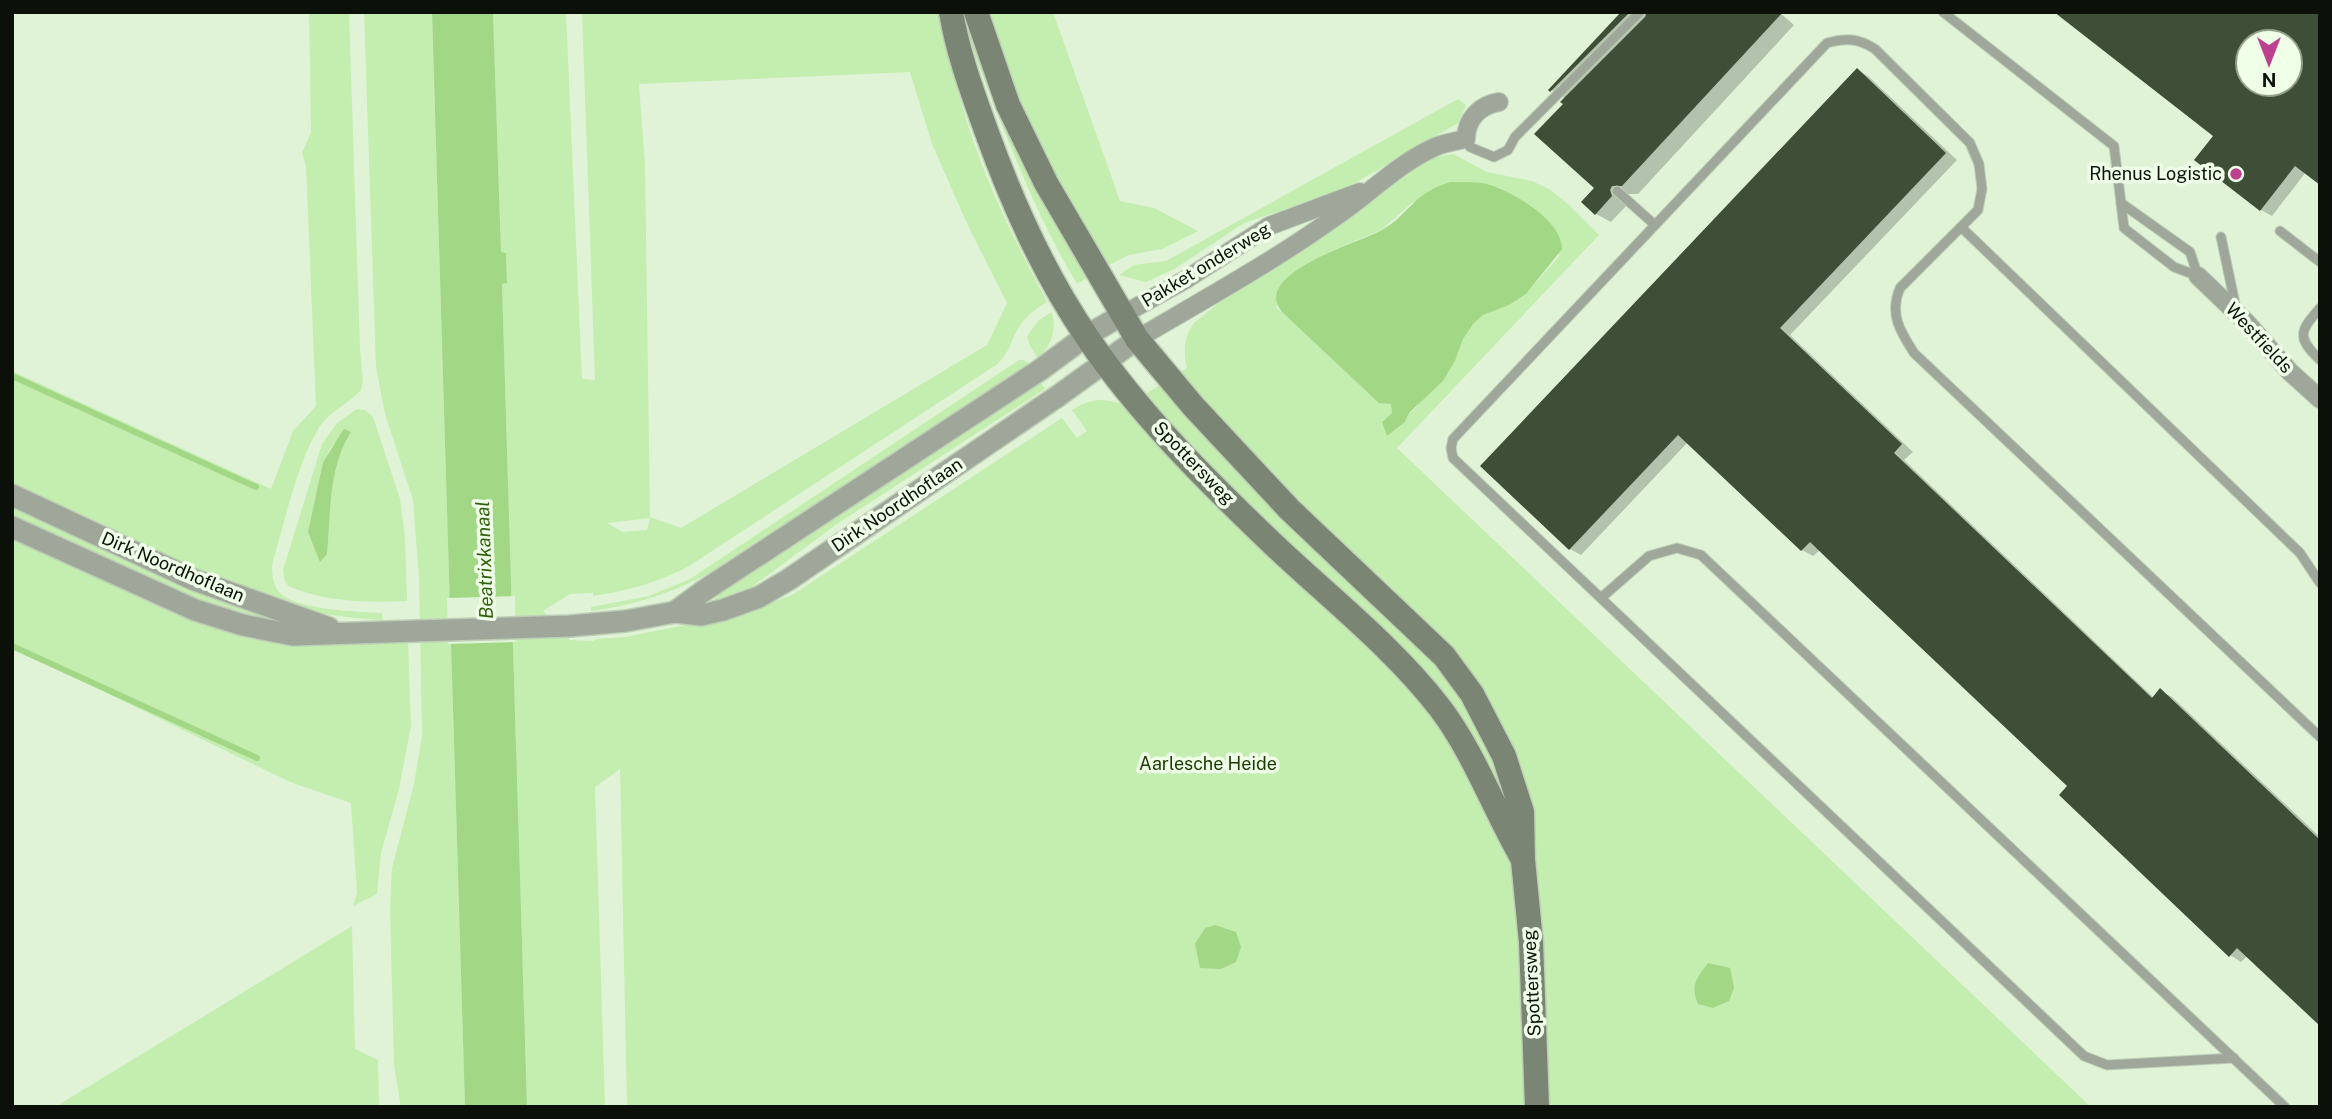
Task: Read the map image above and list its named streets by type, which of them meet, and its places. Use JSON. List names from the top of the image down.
{
  "streets": {
    "main road": ["Spottersweg"],
    "street": ["Pakket onderweg", "Westfields", "Dirk Noordhoflaan"]
  },
  "crossings": [
    ["Pakket onderweg", "Spottersweg"],
    ["Pakket onderweg", "Dirk Noordhoflaan"],
    ["Spottersweg", "Dirk Noordhoflaan"]
  ],
  "water": ["Beatrixkanaal"],
  "parks": ["Aarlesche Heide"],
  "places": ["Rhenus Logistic"],
  "north": "bottom"
}
